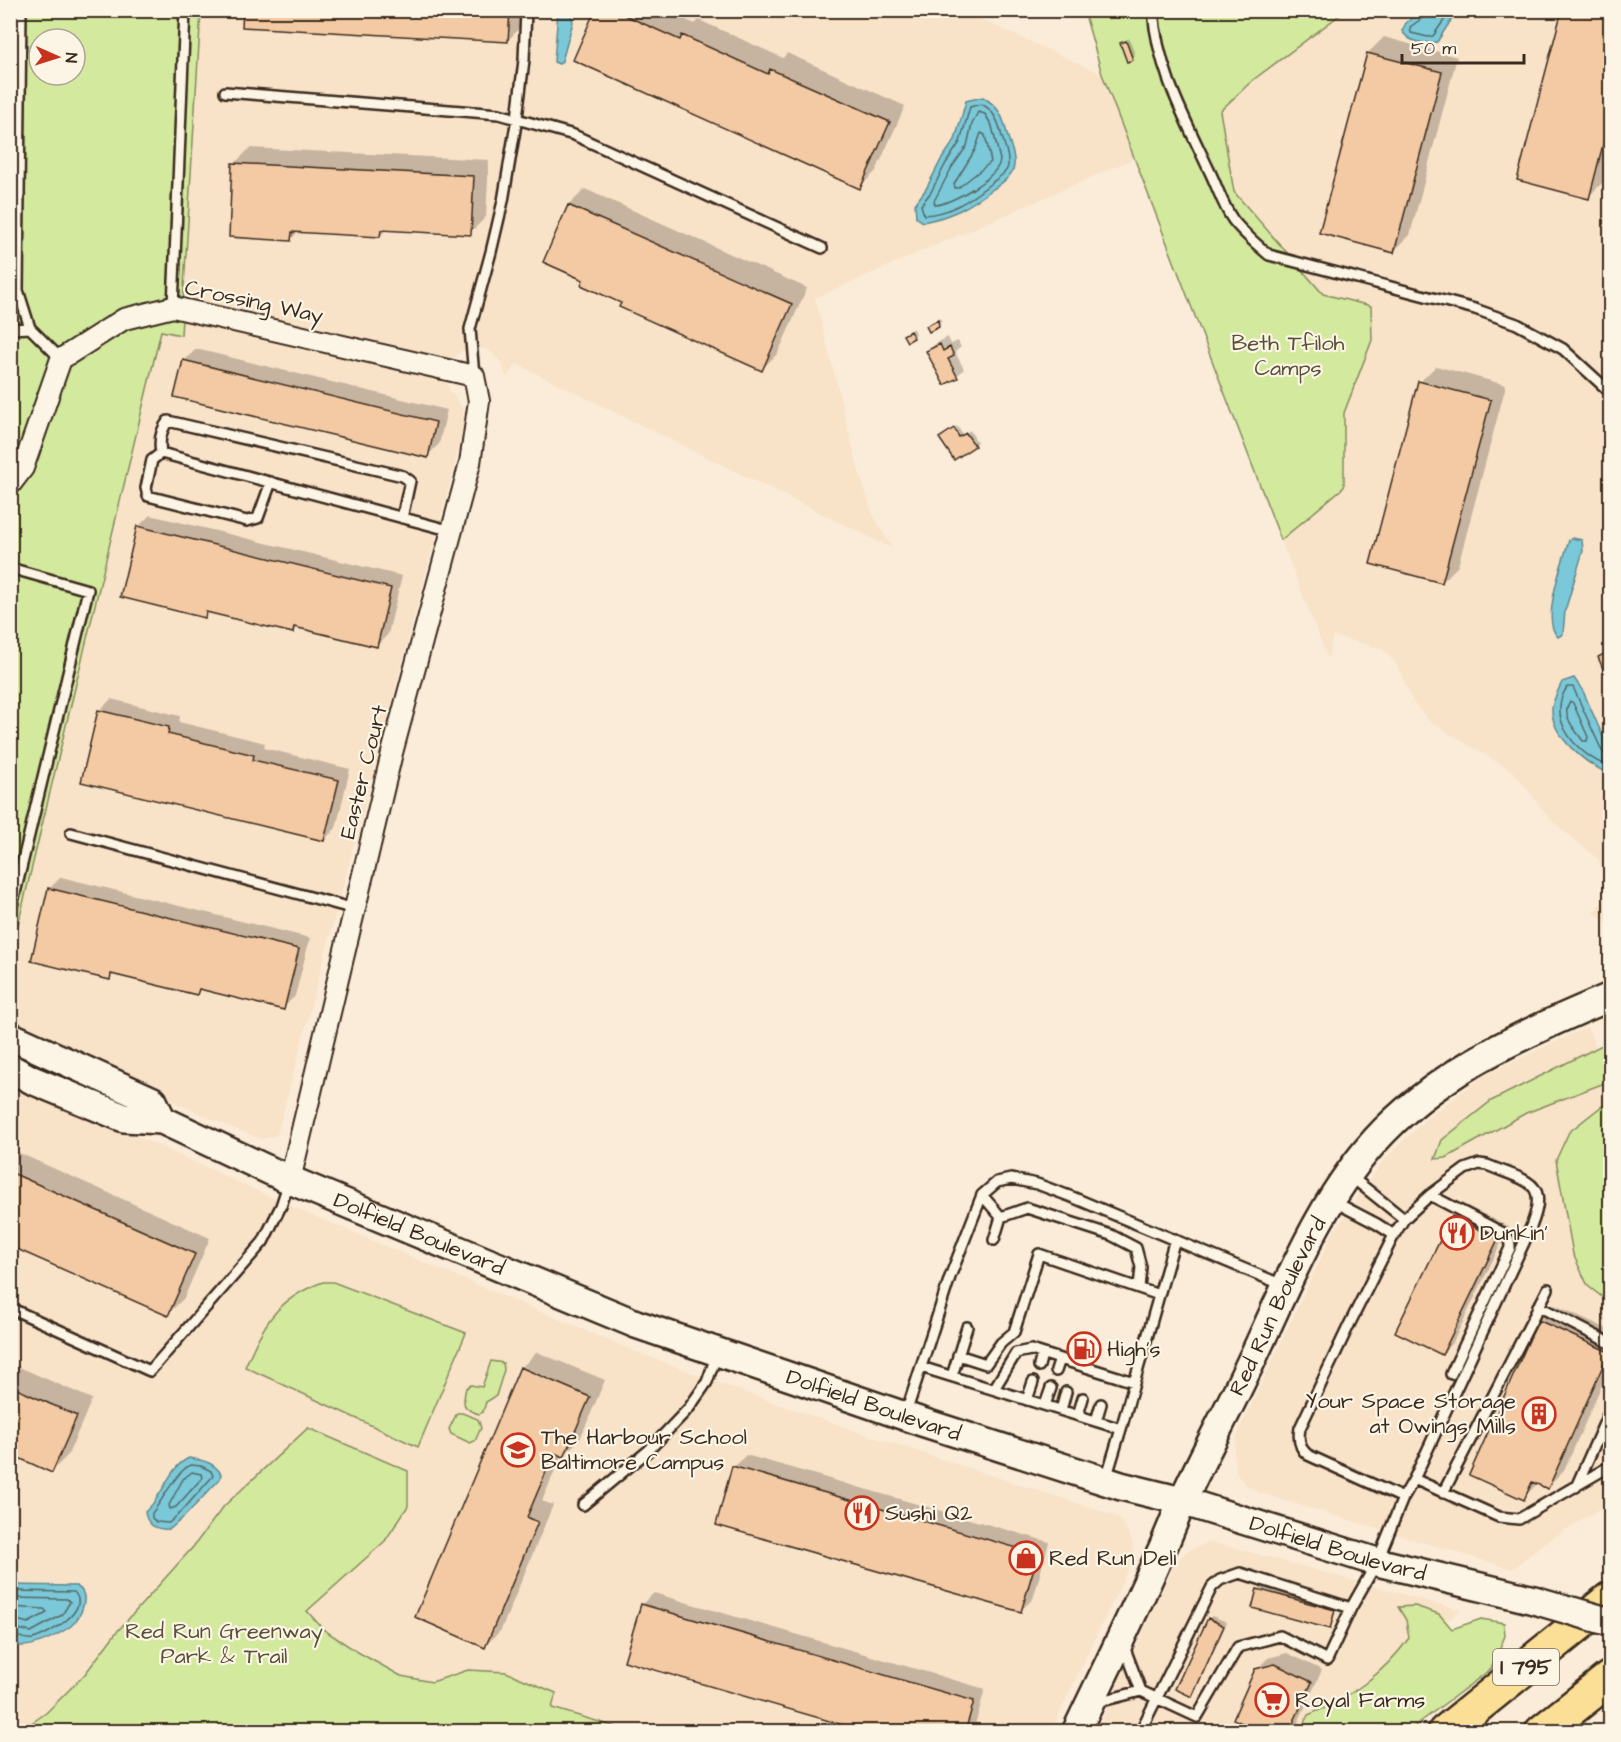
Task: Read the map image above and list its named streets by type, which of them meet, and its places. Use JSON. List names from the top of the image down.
{
  "streets": {
    "highway": ["I 795"],
    "main road": ["Dolfield Boulevard", "Red Run Boulevard"],
    "street": ["Crossing Way", "Easter Court"]
  },
  "crossings": [
    ["Crossing Way", "Easter Court"],
    ["Easter Court", "Dolfield Boulevard"],
    ["Dolfield Boulevard", "Red Run Boulevard"]
  ],
  "parks": ["Beth Tfiloh Camps", "Red Run Greenway Park & Trail"],
  "places": {
    "restaurant": ["Dunkin'", "Sushi Q2"],
    "fuel station": ["High's"],
    "building": ["Your Space Storage at Owings Mills"],
    "school or university": ["The Harbour School Baltimore Campus"],
    "shop": ["Red Run Deli"],
    "supermarket": ["Royal Farms"]
  },
  "scale_bar": "50 m",
  "north": "right"
}
